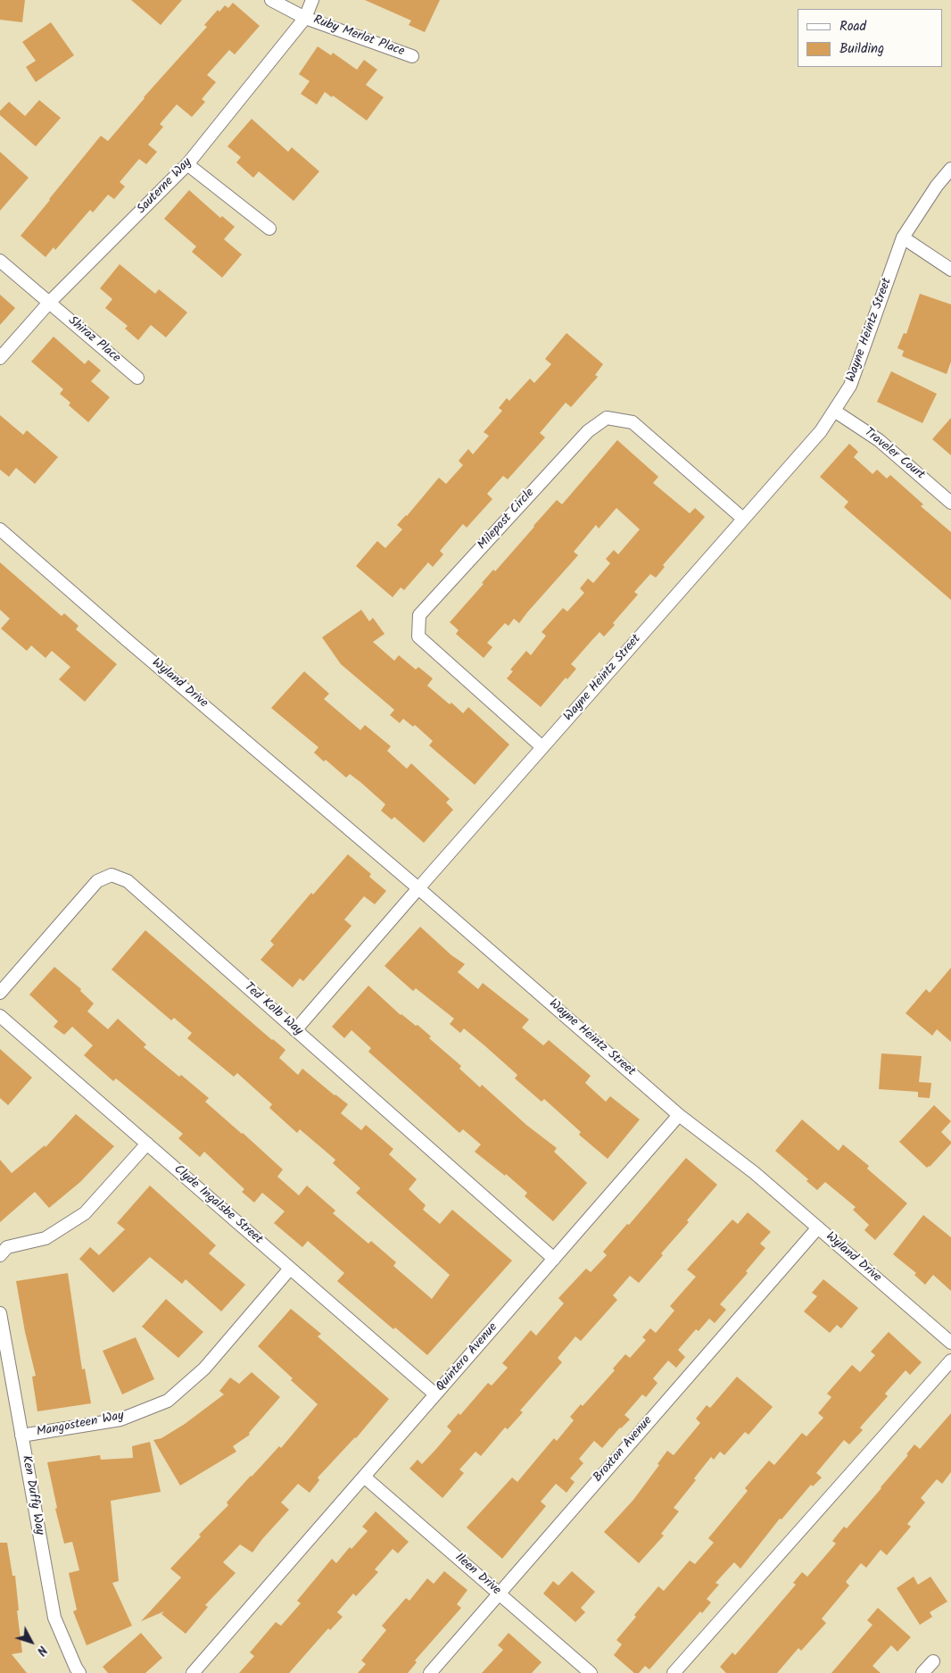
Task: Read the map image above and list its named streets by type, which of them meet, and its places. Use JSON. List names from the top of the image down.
{
  "streets": {
    "street": [
      "Ruby Merlot Place",
      "Sauterne Way",
      "Wayne Heintz Street",
      "Shiraz Place",
      "Traveler Court",
      "Milepost Circle",
      "Wyland Drive",
      "Ted Kolb Way",
      "Clyde Ingalsbe Street",
      "Quintero Avenue",
      "Mangosteen Way",
      "Broxton Avenue",
      "Ken Duffy Way",
      "Ileen Drive"
    ]
  },
  "crossings": [
    ["Ruby Merlot Place", "Sauterne Way"],
    ["Sauterne Way", "Shiraz Place"],
    ["Wayne Heintz Street", "Traveler Court"],
    ["Wayne Heintz Street", "Milepost Circle"],
    ["Wayne Heintz Street", "Wyland Drive"],
    ["Wayne Heintz Street", "Quintero Avenue"],
    ["Wyland Drive", "Quintero Avenue"],
    ["Wyland Drive", "Broxton Avenue"],
    ["Ted Kolb Way", "Quintero Avenue"],
    ["Clyde Ingalsbe Street", "Quintero Avenue"],
    ["Clyde Ingalsbe Street", "Mangosteen Way"],
    ["Quintero Avenue", "Ileen Drive"],
    ["Mangosteen Way", "Ken Duffy Way"],
    ["Broxton Avenue", "Ileen Drive"]
  ],
  "legend": ["Road", "Building"],
  "north": "bottom right"
}
